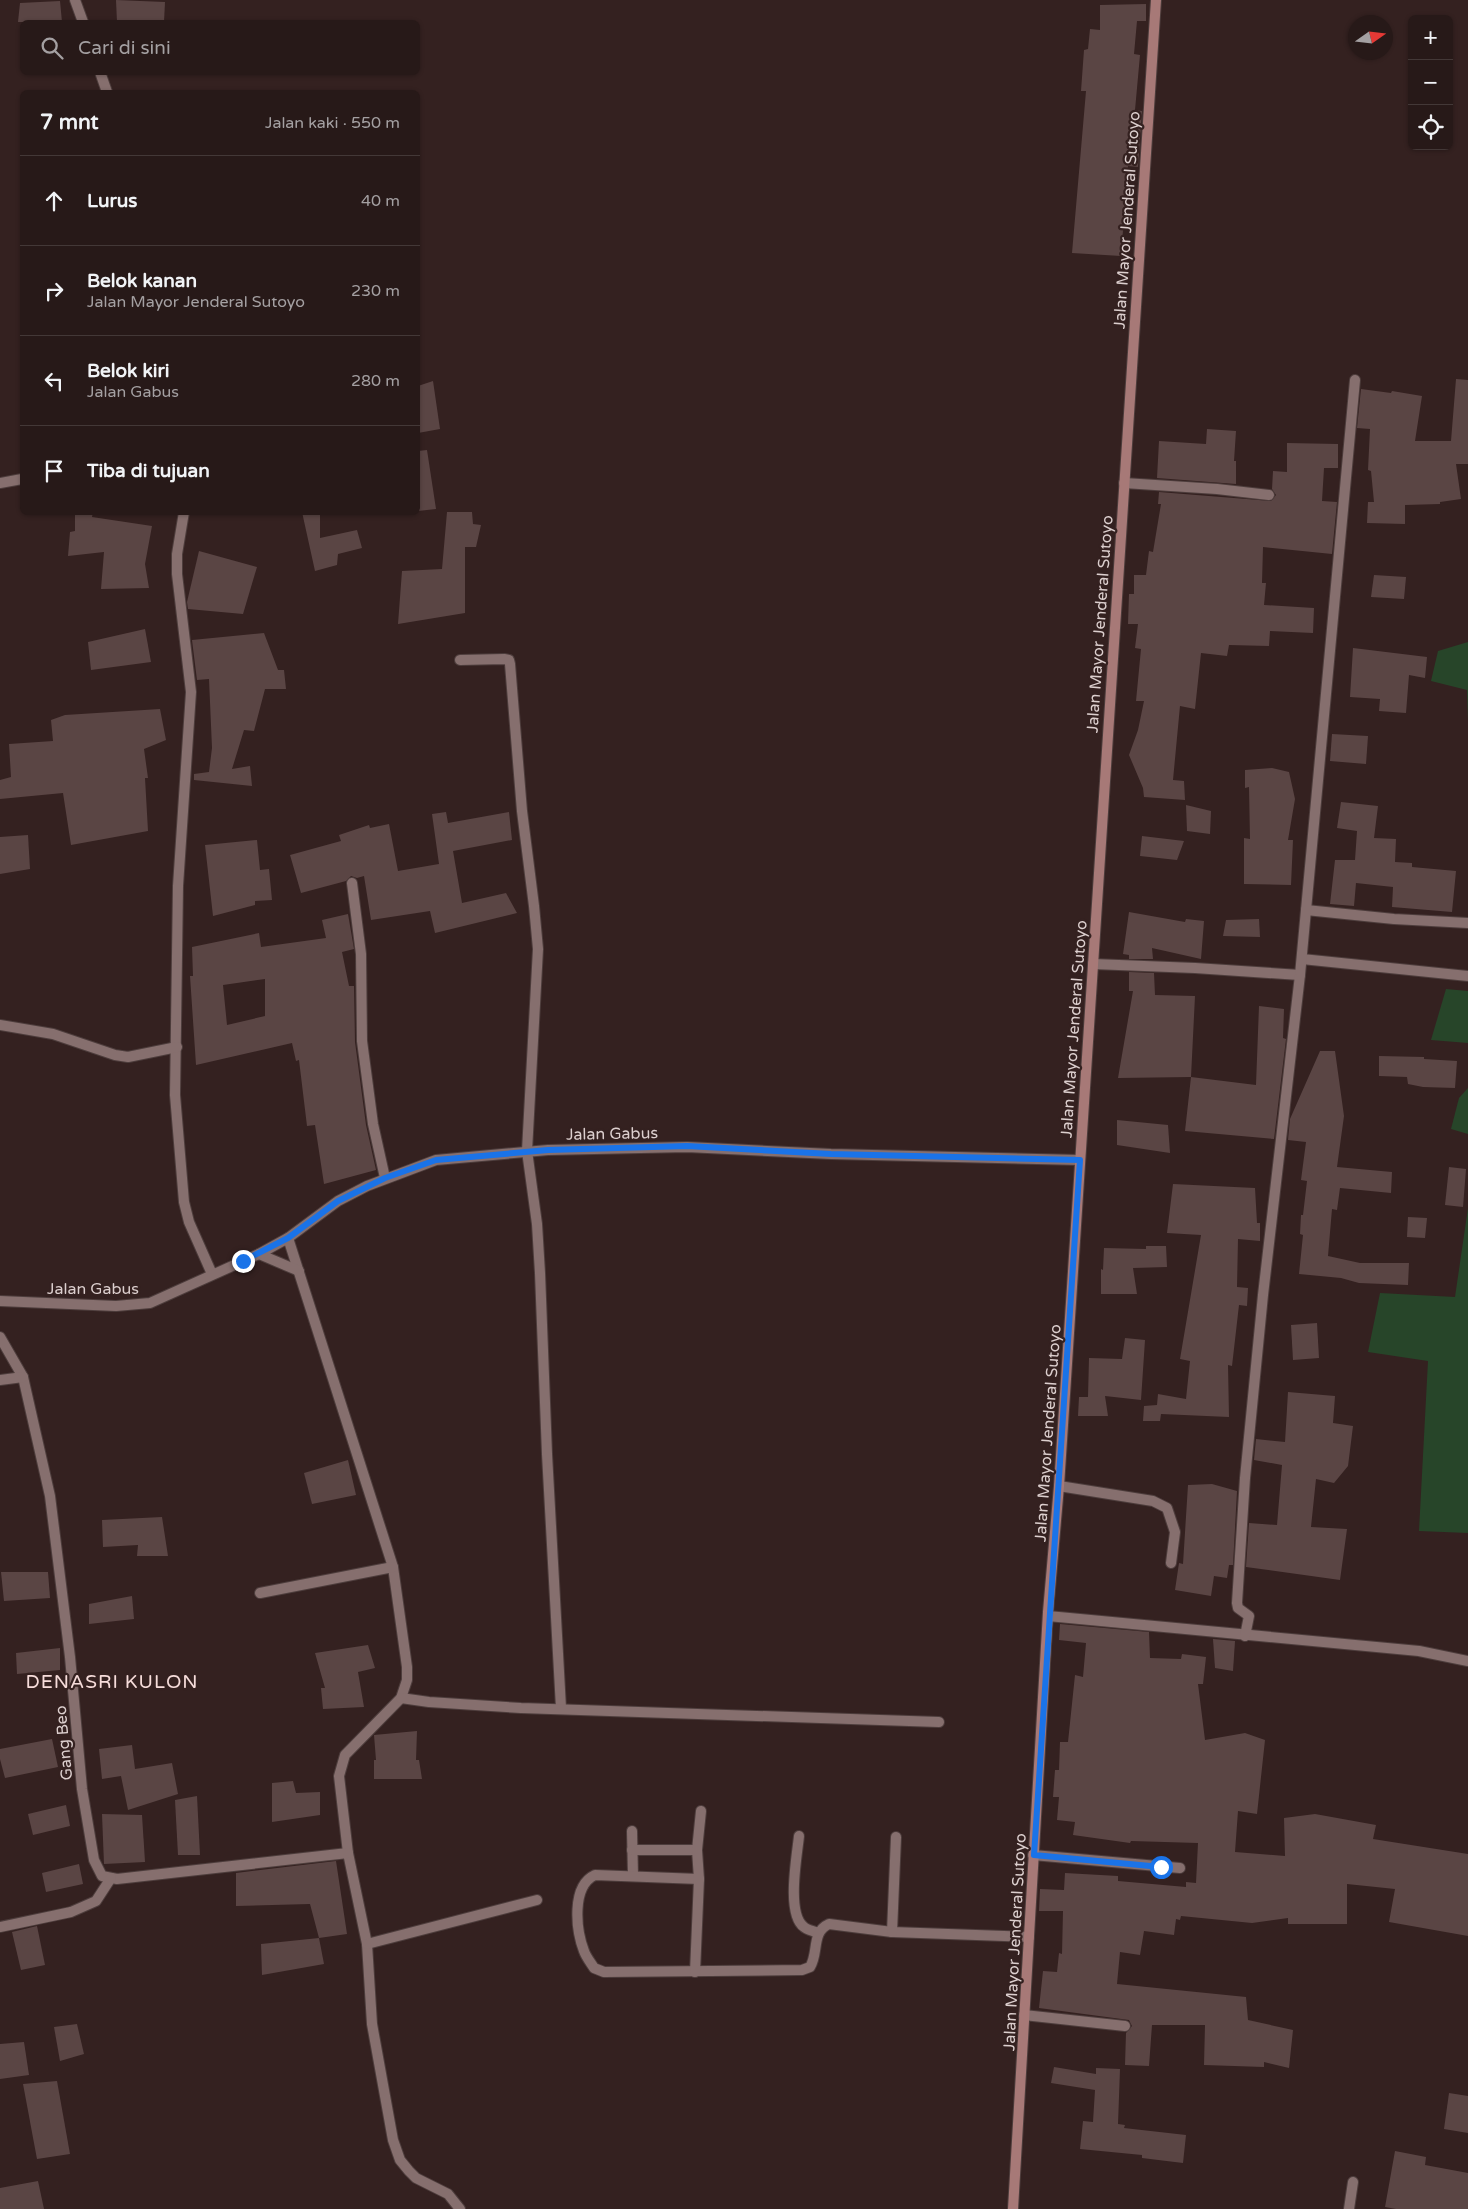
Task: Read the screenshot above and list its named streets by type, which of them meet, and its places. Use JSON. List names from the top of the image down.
{
  "streets": {
    "main road": ["Jalan Mayor Jenderal Sutoyo"],
    "street": ["Jalan Gabus", "Gang Beo"]
  },
  "crossings": [
    ["Jalan Mayor Jenderal Sutoyo", "Jalan Gabus"]
  ],
  "districts": ["DENASRI KULON"],
  "north": "right",
  "page": {
    "map_buttons": ["+", "−"],
    "search": "Cari di sini",
    "heading": ["7 mnt", "Jalan kaki · 550 m"],
    "list": [
      ["Lurus", "40 m"],
      ["Belok kanan", "Jalan Mayor Jenderal Sutoyo", "230 m"],
      ["Belok kiri", "Jalan Gabus", "280 m"],
      "Tiba di tujuan"
    ]
  }
}
